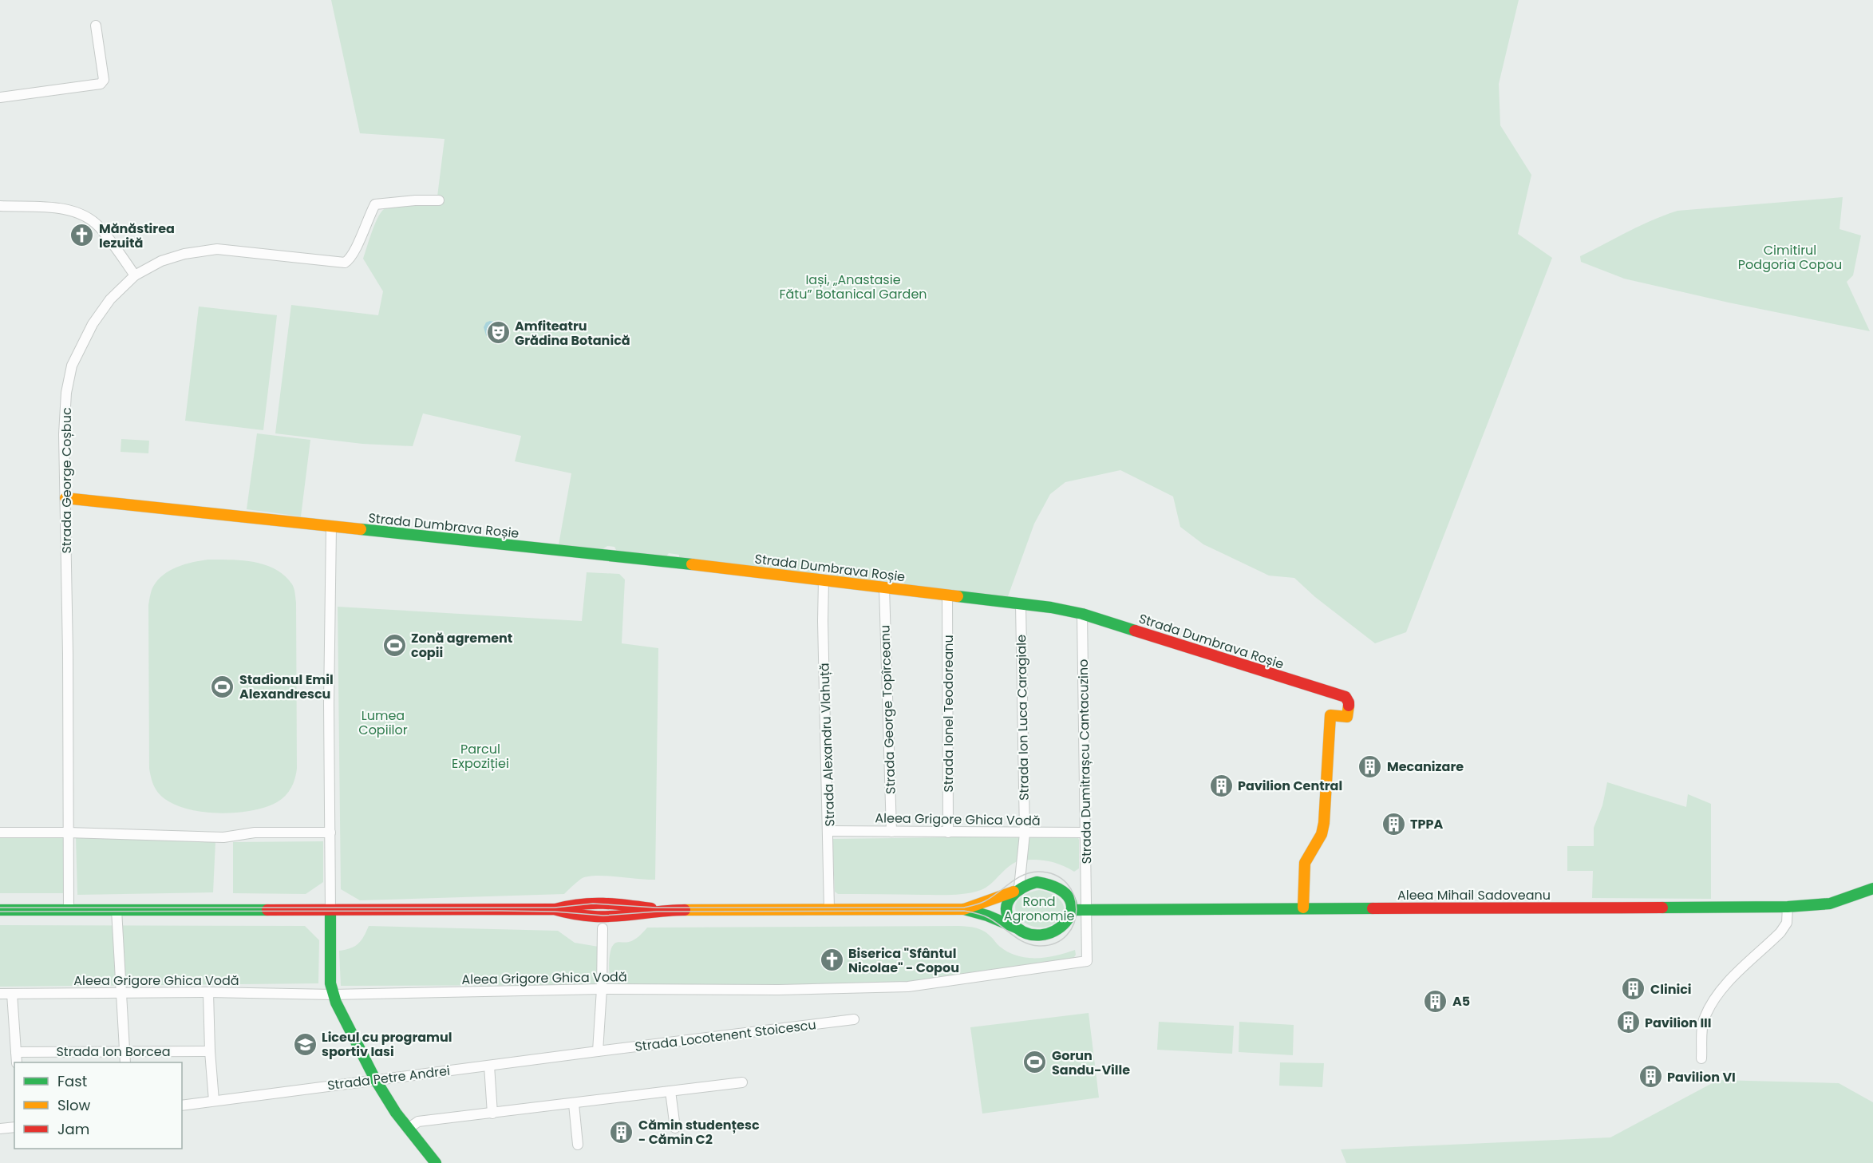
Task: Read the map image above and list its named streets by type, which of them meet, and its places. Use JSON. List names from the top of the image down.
{
  "streets": {
    "main road": ["Strada Dumbrava Roșie", "Aleea Mihail Sadoveanu"],
    "street": [
      "Strada George Coșbuc",
      "Strada George Topîrceanu",
      "Strada Ionel Teodoreanu",
      "Strada Ion Luca Caragiale",
      "Strada Alexandru Vlahuță",
      "Strada Dumitrașcu Cantacuzino",
      "Aleea Grigore Ghica Vodă",
      "Strada Locotenent Stoicescu",
      "Strada Ion Borcea",
      "Strada Petre Andrei"
    ]
  },
  "crossings": [
    ["Strada George Coșbuc", "Strada Dumbrava Roșie"],
    ["Strada Dumbrava Roșie", "Strada George Topîrceanu"],
    ["Strada Dumbrava Roșie", "Strada Ionel Teodoreanu"],
    ["Strada Dumbrava Roșie", "Strada Ion Luca Caragiale"],
    ["Strada Dumbrava Roșie", "Strada Alexandru Vlahuță"],
    ["Strada Dumbrava Roșie", "Strada Dumitrașcu Cantacuzino"],
    ["Strada Dumbrava Roșie", "Aleea Mihail Sadoveanu"],
    ["Strada George Topîrceanu", "Aleea Grigore Ghica Vodă"],
    ["Strada Ionel Teodoreanu", "Aleea Grigore Ghica Vodă"],
    ["Strada Ion Luca Caragiale", "Aleea Grigore Ghica Vodă"],
    ["Strada Ion Luca Caragiale", "Aleea Mihail Sadoveanu"],
    ["Strada Alexandru Vlahuță", "Aleea Grigore Ghica Vodă"],
    ["Strada Dumitrașcu Cantacuzino", "Aleea Grigore Ghica Vodă"],
    ["Strada Dumitrașcu Cantacuzino", "Aleea Mihail Sadoveanu"],
    ["Strada Locotenent Stoicescu", "Strada Petre Andrei"]
  ],
  "parks": [
    "Cimitirul Podgoria Copou",
    "Iași, „Anastasie Fătu” Botanical Garden",
    "Lumea Copiilor",
    "Parcul Expoziției",
    "Rond Agronomie"
  ],
  "places": {
    "church": ["Mănăstirea Iezuită", "Biserica \"Sfântul Nicolae\" - Copou"],
    "theatre": ["Amfiteatru Grădina Botanică"],
    "sports": ["Zonă agrement copii", "Stadionul Emil Alexandrescu", "Gorun Sandu-Ville"],
    "building": [
      "Mecanizare",
      "Pavilion Central",
      "TPPA",
      "Clinici",
      "A5",
      "Pavilion III",
      "Pavilion VI",
      "Cămin studențesc - Cămin C2"
    ],
    "school or university": ["Liceul cu programul sportiv Iasi"]
  },
  "legend": ["Fast", "Slow", "Jam"]
}
